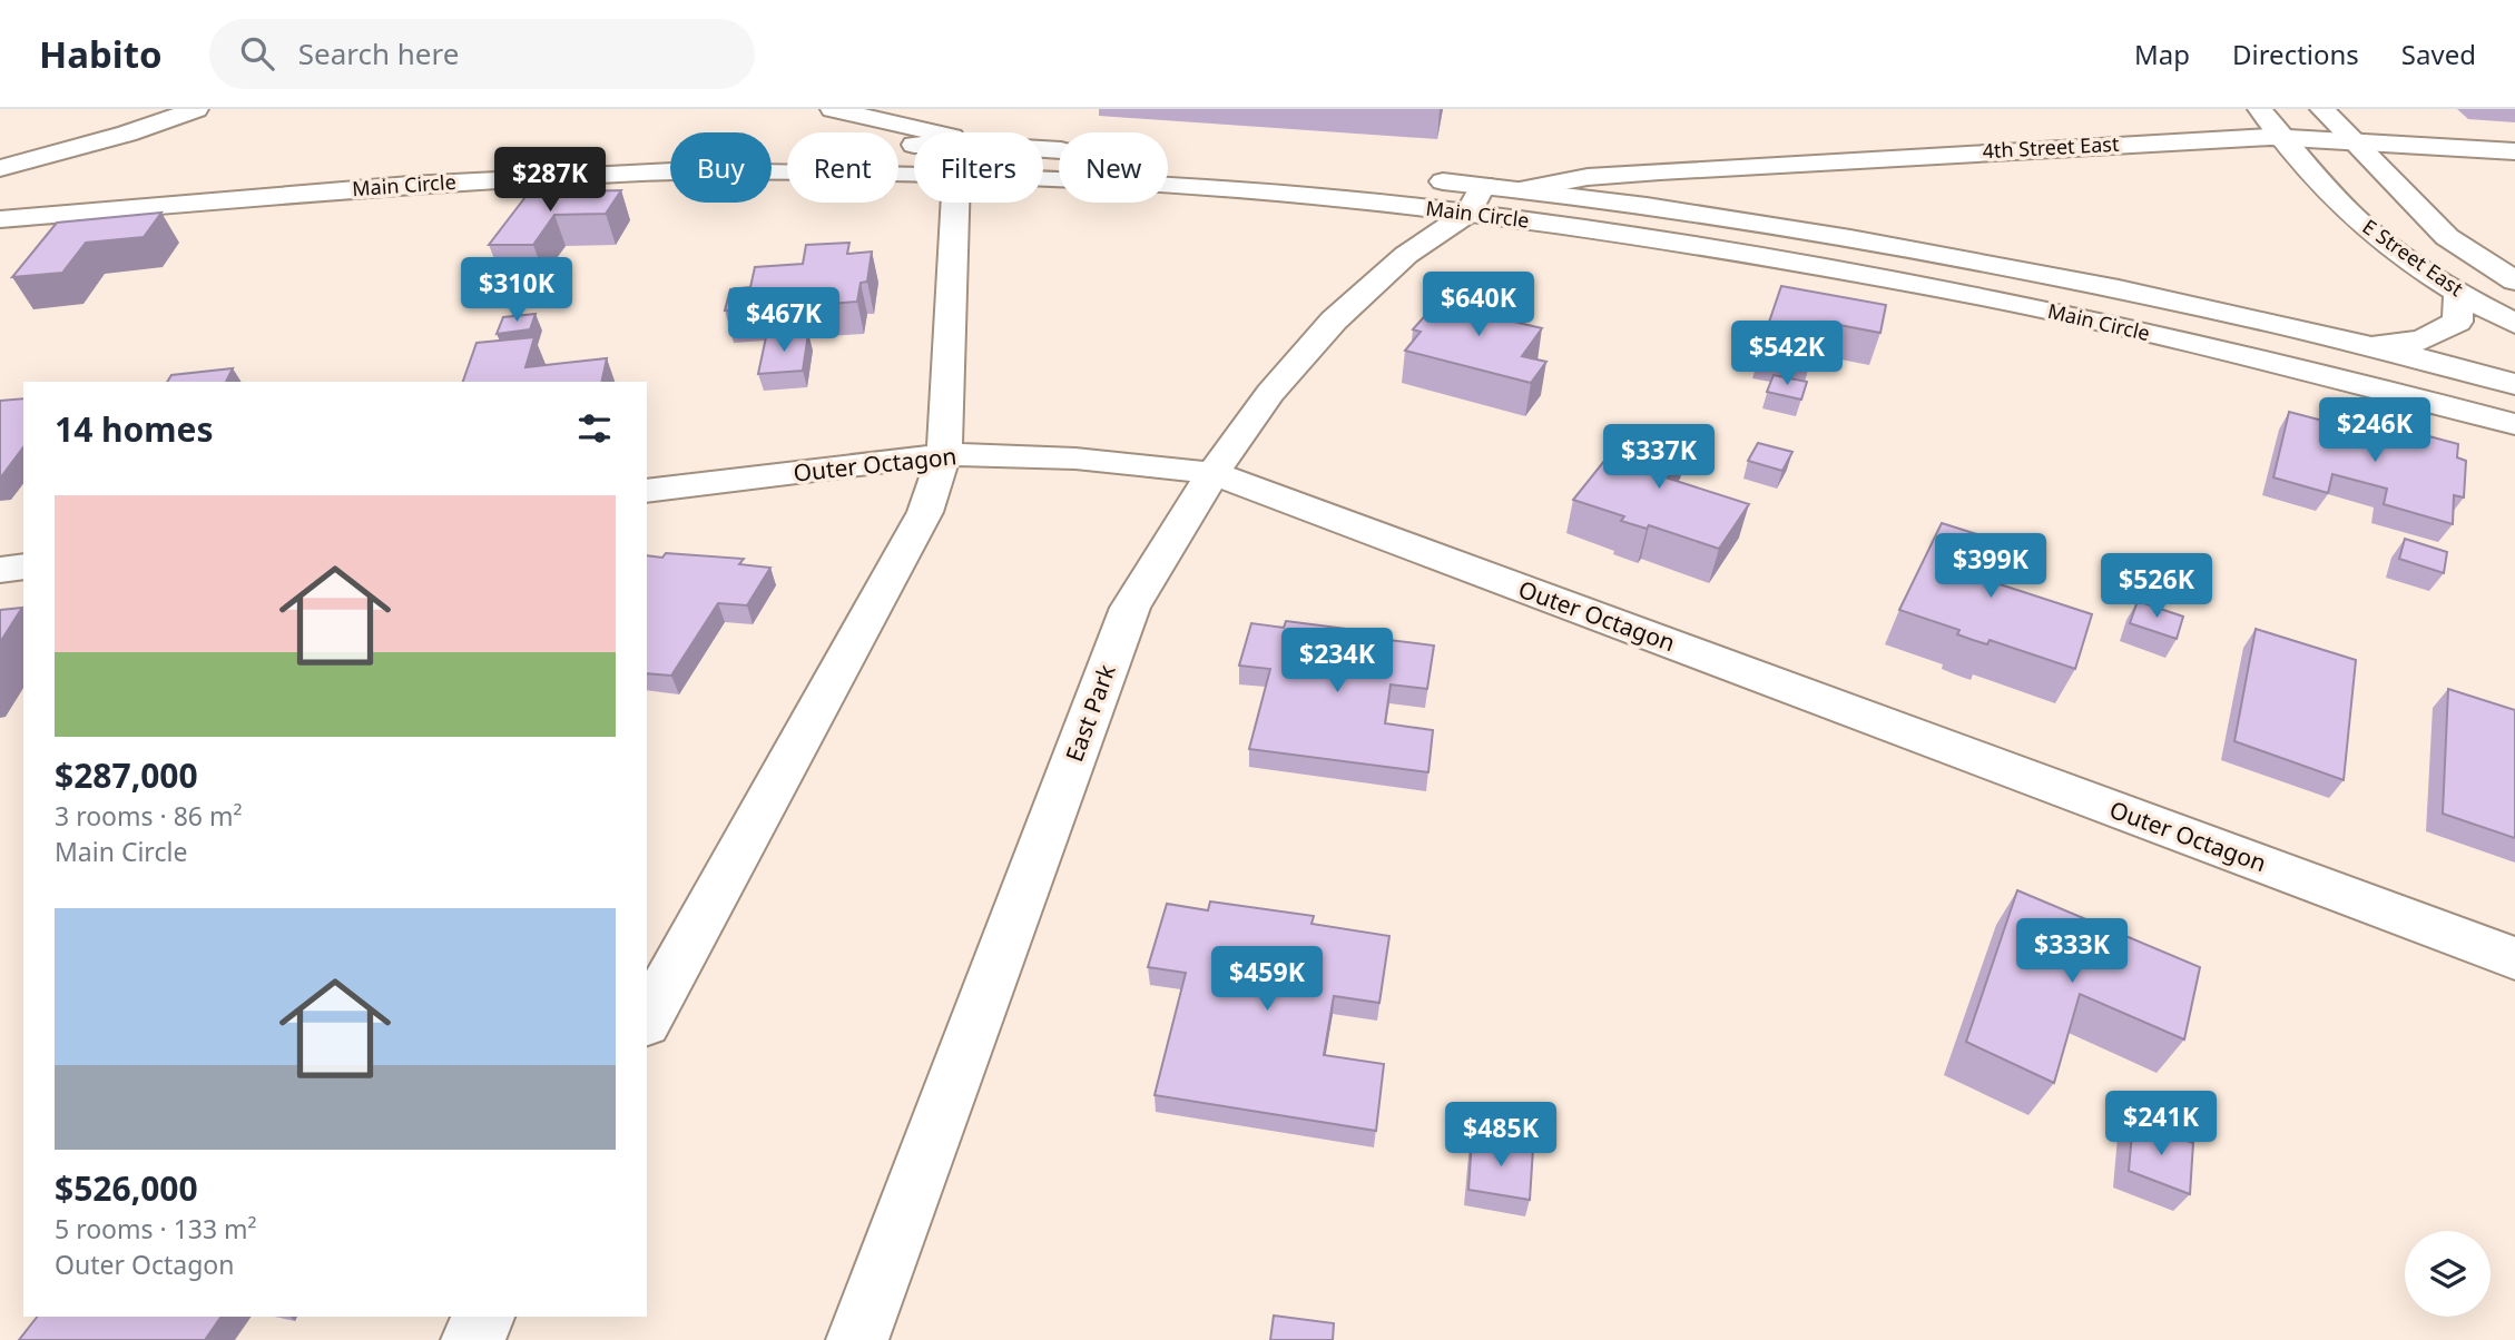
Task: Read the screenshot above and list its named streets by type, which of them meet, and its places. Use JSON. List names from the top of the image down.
{
  "streets": {
    "street": [
      "4th Street East",
      "Main Circle",
      "E Street East",
      "Outer Octagon",
      "East Park"
    ]
  },
  "crossings": [
    ["4th Street East", "Main Circle"],
    ["4th Street East", "E Street East"],
    ["Main Circle", "East Park"],
    ["Outer Octagon", "East Park"]
  ],
  "page": {
    "header": "Habito",
    "search": "Search here",
    "nav": ["Map", "Directions", "Saved"],
    "chip": [
      "Buy",
      "Rent",
      "Filters",
      "New"
    ],
    "price": [
      "$287K",
      "$310K",
      "$640K",
      "$467K",
      "$542K",
      "$246K",
      "$337K",
      "$399K",
      "$526K",
      "$234K",
      "$333K",
      "$459K",
      "$241K",
      "$485K"
    ],
    "heading": "14 homes",
    "list": [
      {
        "name": "$287,000",
        "note": "3 rooms · 86 m² · Main Circle"
      },
      {
        "name": "$526,000",
        "note": "5 rooms · 133 m² · Outer Octagon"
      }
    ]
  }
}
